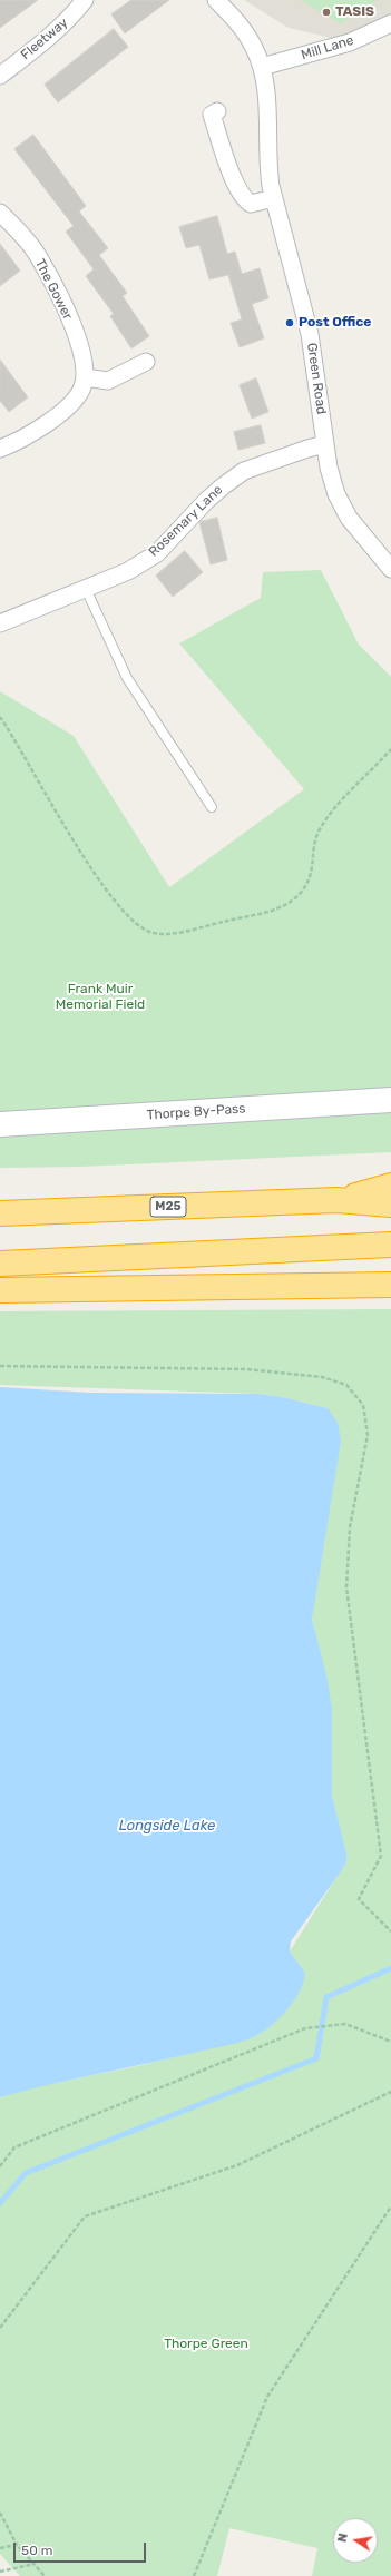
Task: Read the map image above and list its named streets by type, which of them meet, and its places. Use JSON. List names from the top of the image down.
{
  "streets": {
    "highway": ["M25"],
    "main road": ["Thorpe By-Pass"],
    "street": [
      "Fleetway",
      "Mill Lane",
      "The Gower",
      "Green Road",
      "Rosemary Lane"
    ]
  },
  "crossings": [
    ["Mill Lane", "Green Road"],
    ["Green Road", "Rosemary Lane"]
  ],
  "water": ["Longside Lake"],
  "parks": ["Frank Muir Memorial Field", "Thorpe Green"],
  "places": ["TASIS", "Post Office"],
  "scale_bar": "50 m",
  "north": "left"
}
